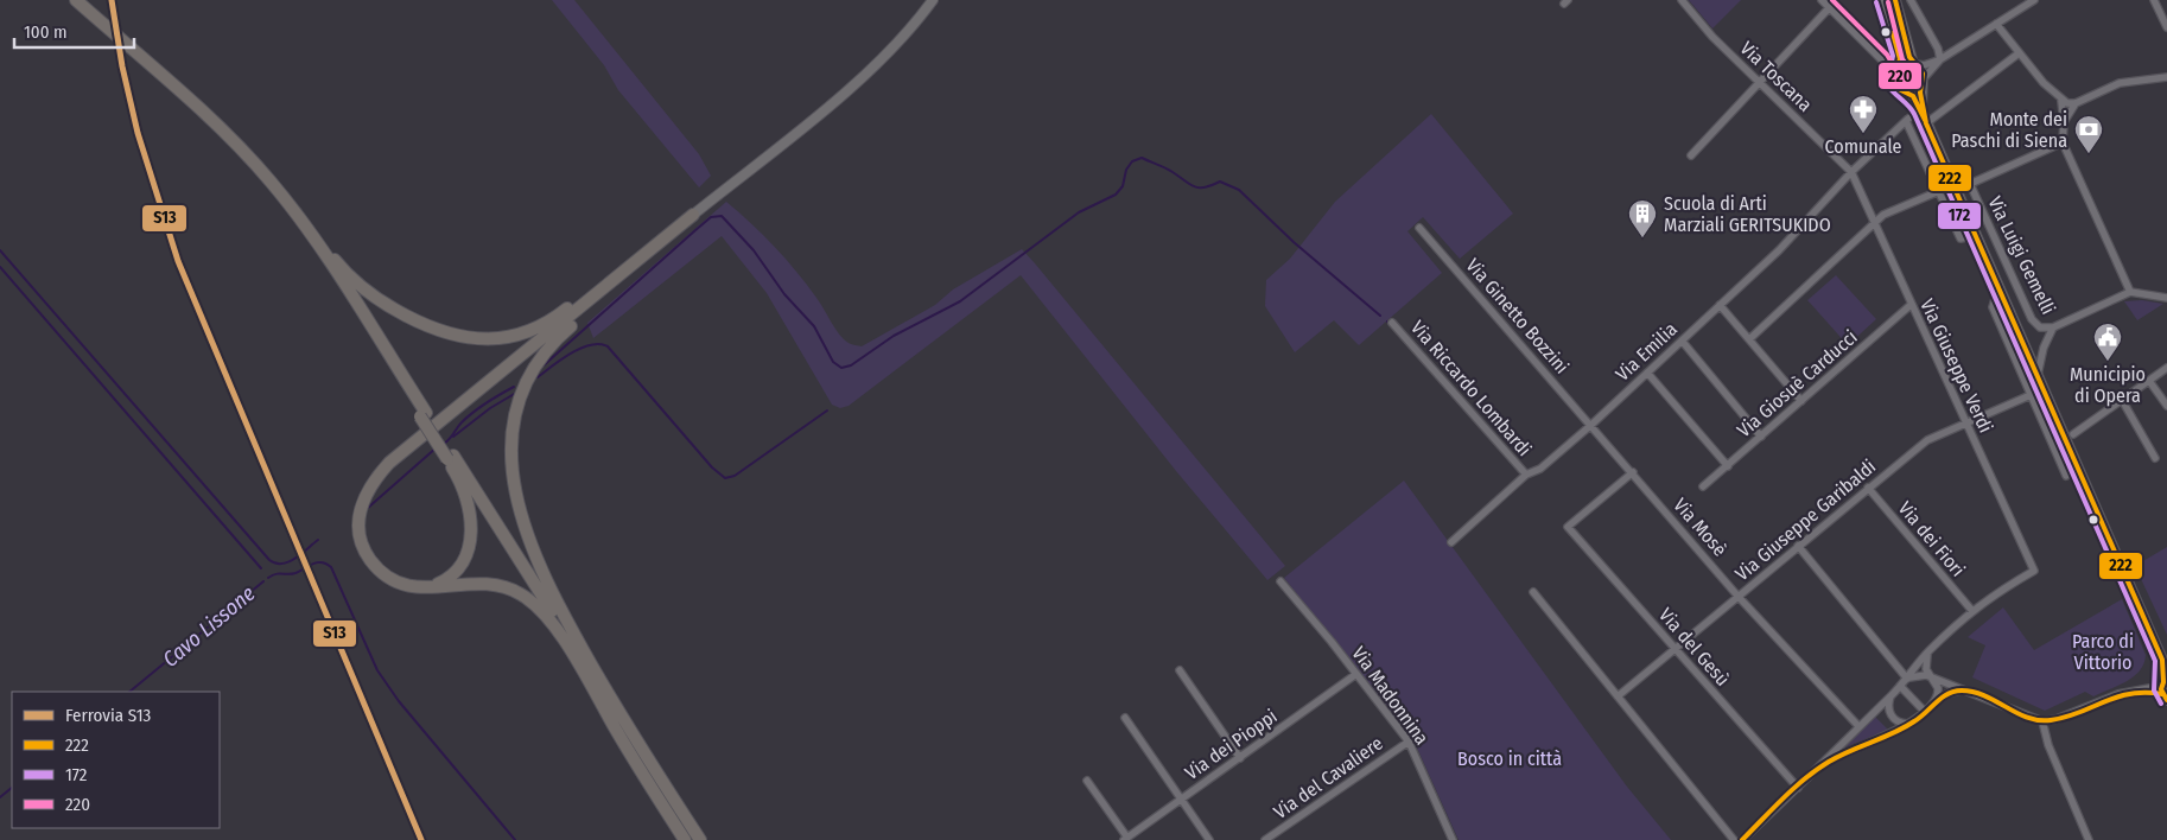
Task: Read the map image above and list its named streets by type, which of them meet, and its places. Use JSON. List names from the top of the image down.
{
  "streets": {
    "street": [
      "Via Toscana",
      "Via Luigi Gemelli",
      "Via Ginetto Bozzini",
      "Via Emilia",
      "Via Giuseppe Verdi",
      "Via Giosuè Carducci",
      "Via Riccardo Lombardi",
      "Via Giuseppe Garibaldi",
      "Via Mosè",
      "Via dei Fiori",
      "Via del Gesù",
      "Via Madonnina",
      "Via dei Pioppi",
      "Via del Cavaliere"
    ]
  },
  "crossings": [
    ["Via Toscana", "Via Emilia"],
    ["Via Toscana", "Via Giuseppe Verdi"],
    ["Via Ginetto Bozzini", "Via Emilia"],
    ["Via Ginetto Bozzini", "Via Mosè"],
    ["Via Emilia", "Via Giuseppe Verdi"],
    ["Via Emilia", "Via Riccardo Lombardi"],
    ["Via Emilia", "Via Mosè"],
    ["Via Giuseppe Verdi", "Via Giosuè Carducci"],
    ["Via Giuseppe Verdi", "Via Giuseppe Garibaldi"],
    ["Via Giuseppe Verdi", "Via dei Fiori"],
    ["Via Giuseppe Garibaldi", "Via Mosè"],
    ["Via Giuseppe Garibaldi", "Via dei Fiori"],
    ["Via Giuseppe Garibaldi", "Via del Gesù"],
    ["Via Mosè", "Via del Gesù"],
    ["Via Madonnina", "Via dei Pioppi"],
    ["Via Madonnina", "Via del Cavaliere"]
  ],
  "water": ["Cavo Lissone"],
  "parks": ["Parco di Vittorio", "Bosco in città"],
  "places": {
    "pharmacy": ["Comunale"],
    "bank": ["Monte dei Paschi di Siena"],
    "building": ["Scuola di Arti Marziali GERITSUKIDO"],
    "public building": ["Municipio di Opera"]
  },
  "lines": [
    "rail line S13",
    "transit line 222",
    "transit line 220",
    "transit line 172"
  ],
  "legend": [
    "Ferrovia S13",
    "222",
    "172",
    "220"
  ],
  "scale_bar": "100 m"
}
